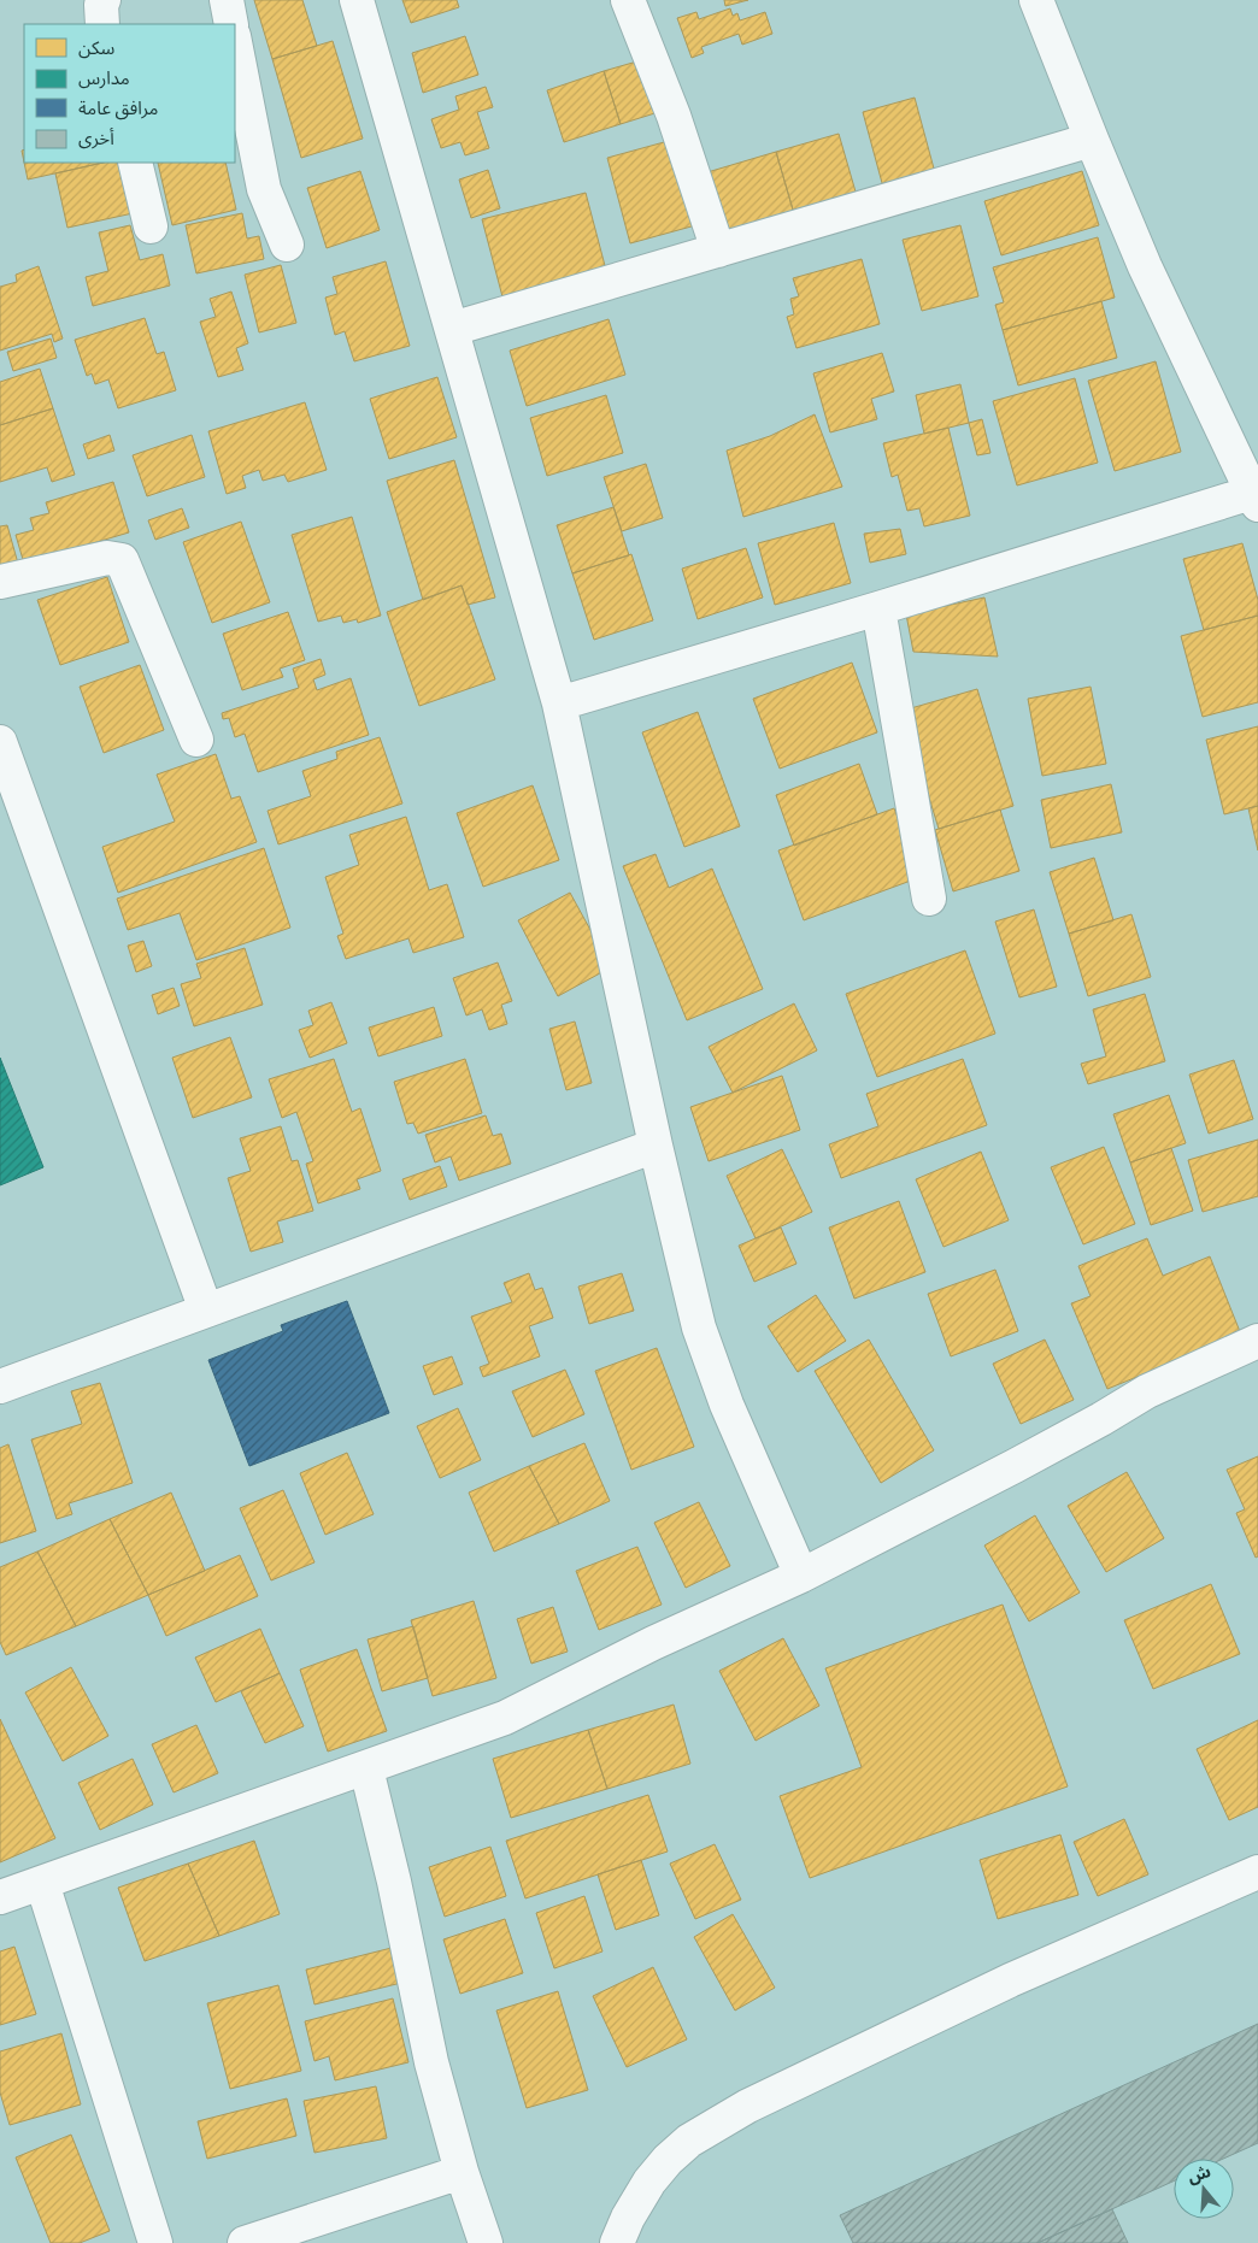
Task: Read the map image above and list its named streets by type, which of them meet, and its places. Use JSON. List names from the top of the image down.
{
  "legend": [
    "سكن",
    "مدارس",
    "مرافق عامة",
    "أخرى"
  ],
  "north": "top"
}
